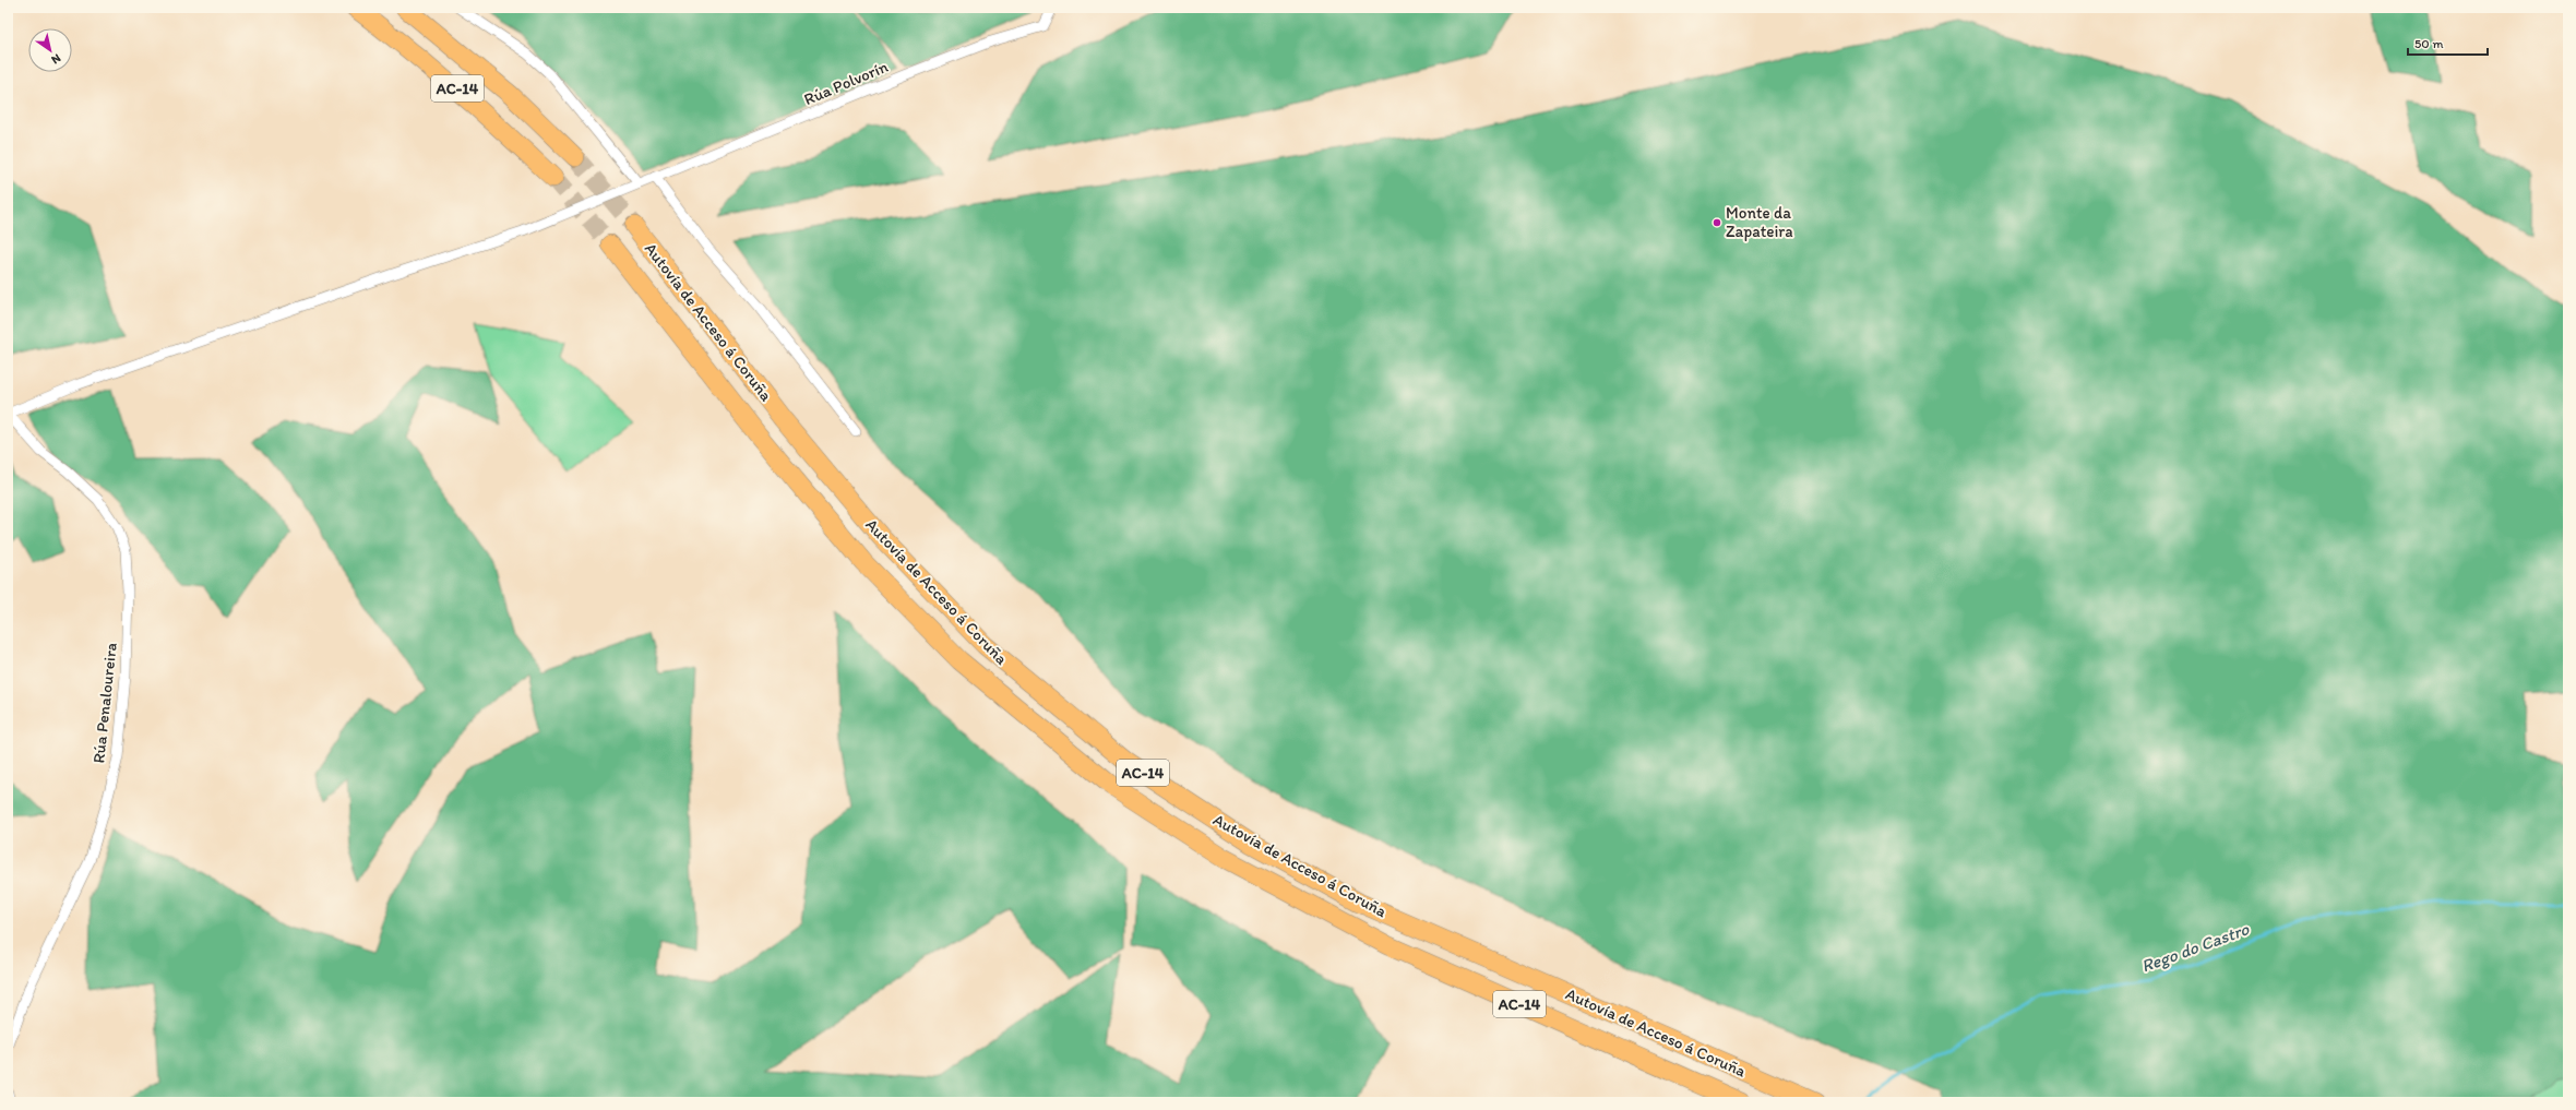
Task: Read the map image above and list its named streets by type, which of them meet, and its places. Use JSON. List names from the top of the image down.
{
  "streets": {
    "highway": ["AC-14", "Autovía de Acceso á Coruña"],
    "street": ["Rúa Polvorín", "Rúa Penaloureira"]
  },
  "crossings": [
    ["Rúa Polvorín", "Rúa Penaloureira"]
  ],
  "water": ["Rego do Castro"],
  "places": ["Monte da Zapateira"],
  "scale_bar": "50 m",
  "north": "bottom right"
}
